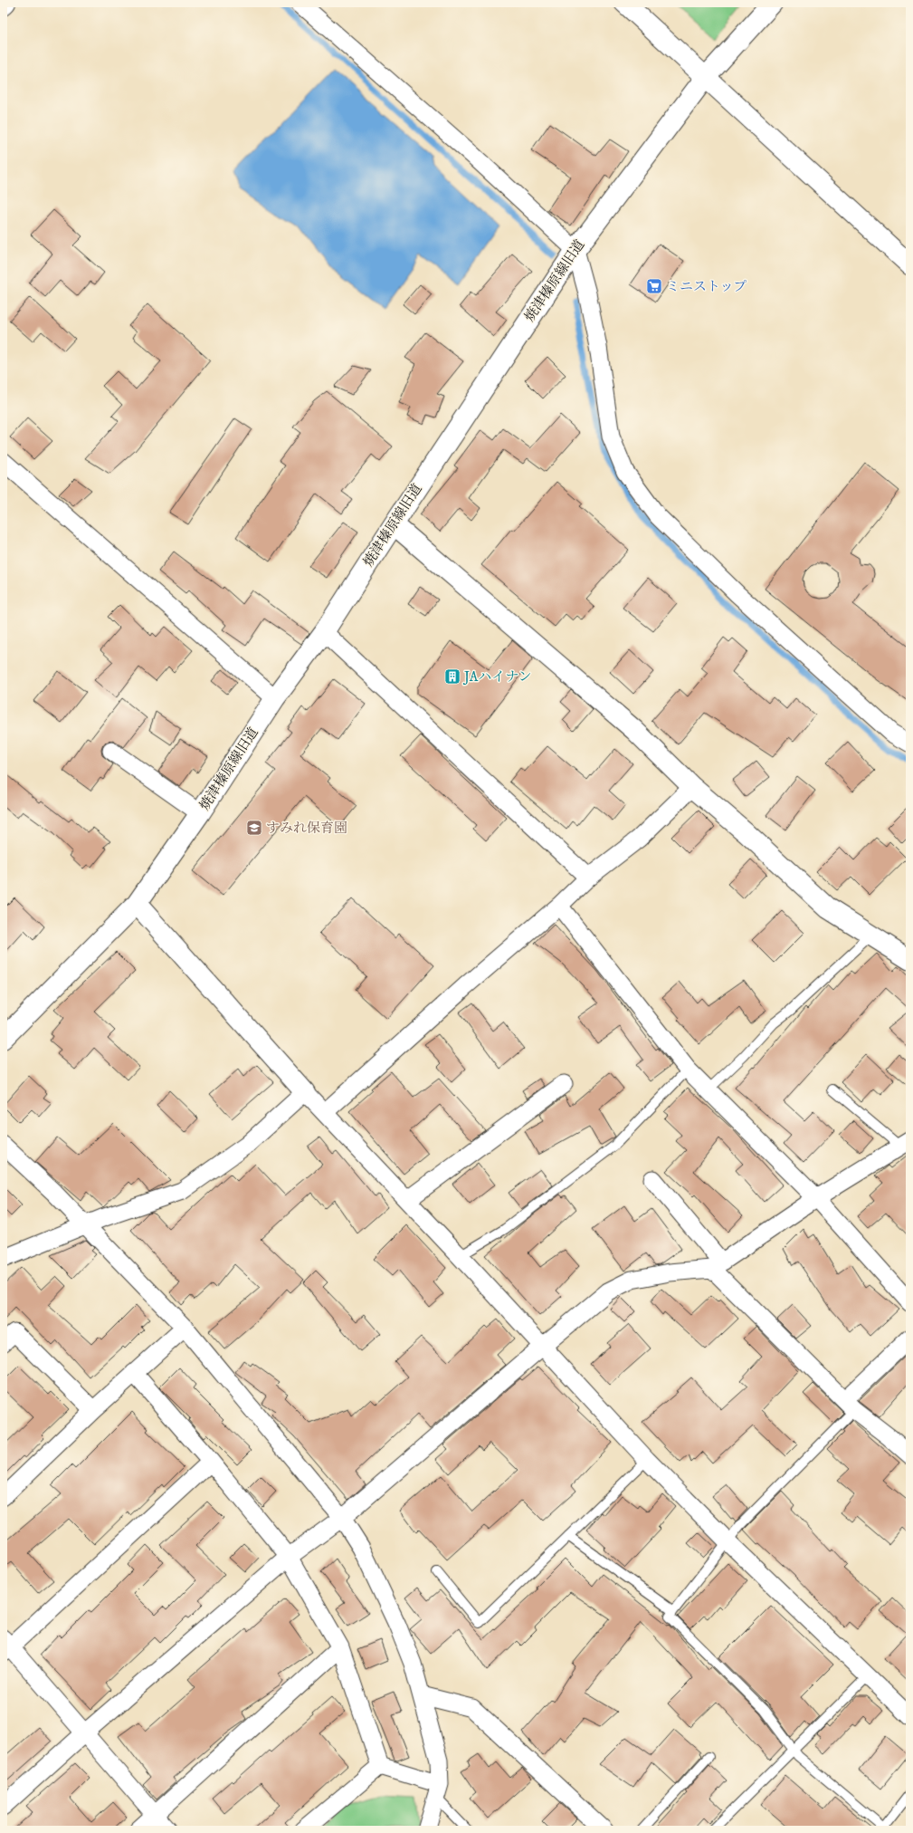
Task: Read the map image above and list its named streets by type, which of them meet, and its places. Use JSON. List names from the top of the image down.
{
  "streets": {
    "street": ["焼津榛原線旧道"]
  },
  "places": {
    "supermarket": ["ミニストップ"],
    "building": ["JAハイナン"],
    "school or university": ["すみれ保育園"]
  }
}
